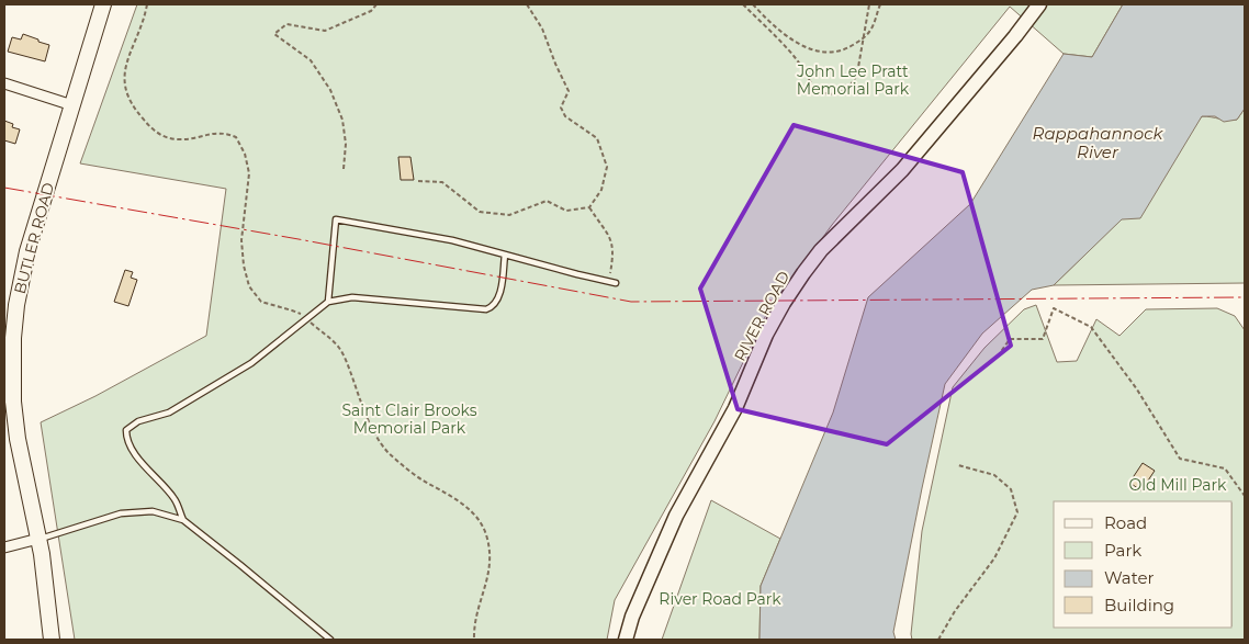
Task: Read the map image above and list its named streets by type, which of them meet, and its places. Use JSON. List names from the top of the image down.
{
  "streets": {
    "main road": ["BUTLER ROAD"],
    "street": ["RIVER ROAD"]
  },
  "water": ["Rappahannock River"],
  "parks": [
    "John Lee Pratt Memorial Park",
    "Saint Clair Brooks Memorial Park",
    "Old Mill Park",
    "River Road Park"
  ],
  "legend": [
    "Road",
    "Park",
    "Water",
    "Building"
  ]
}
